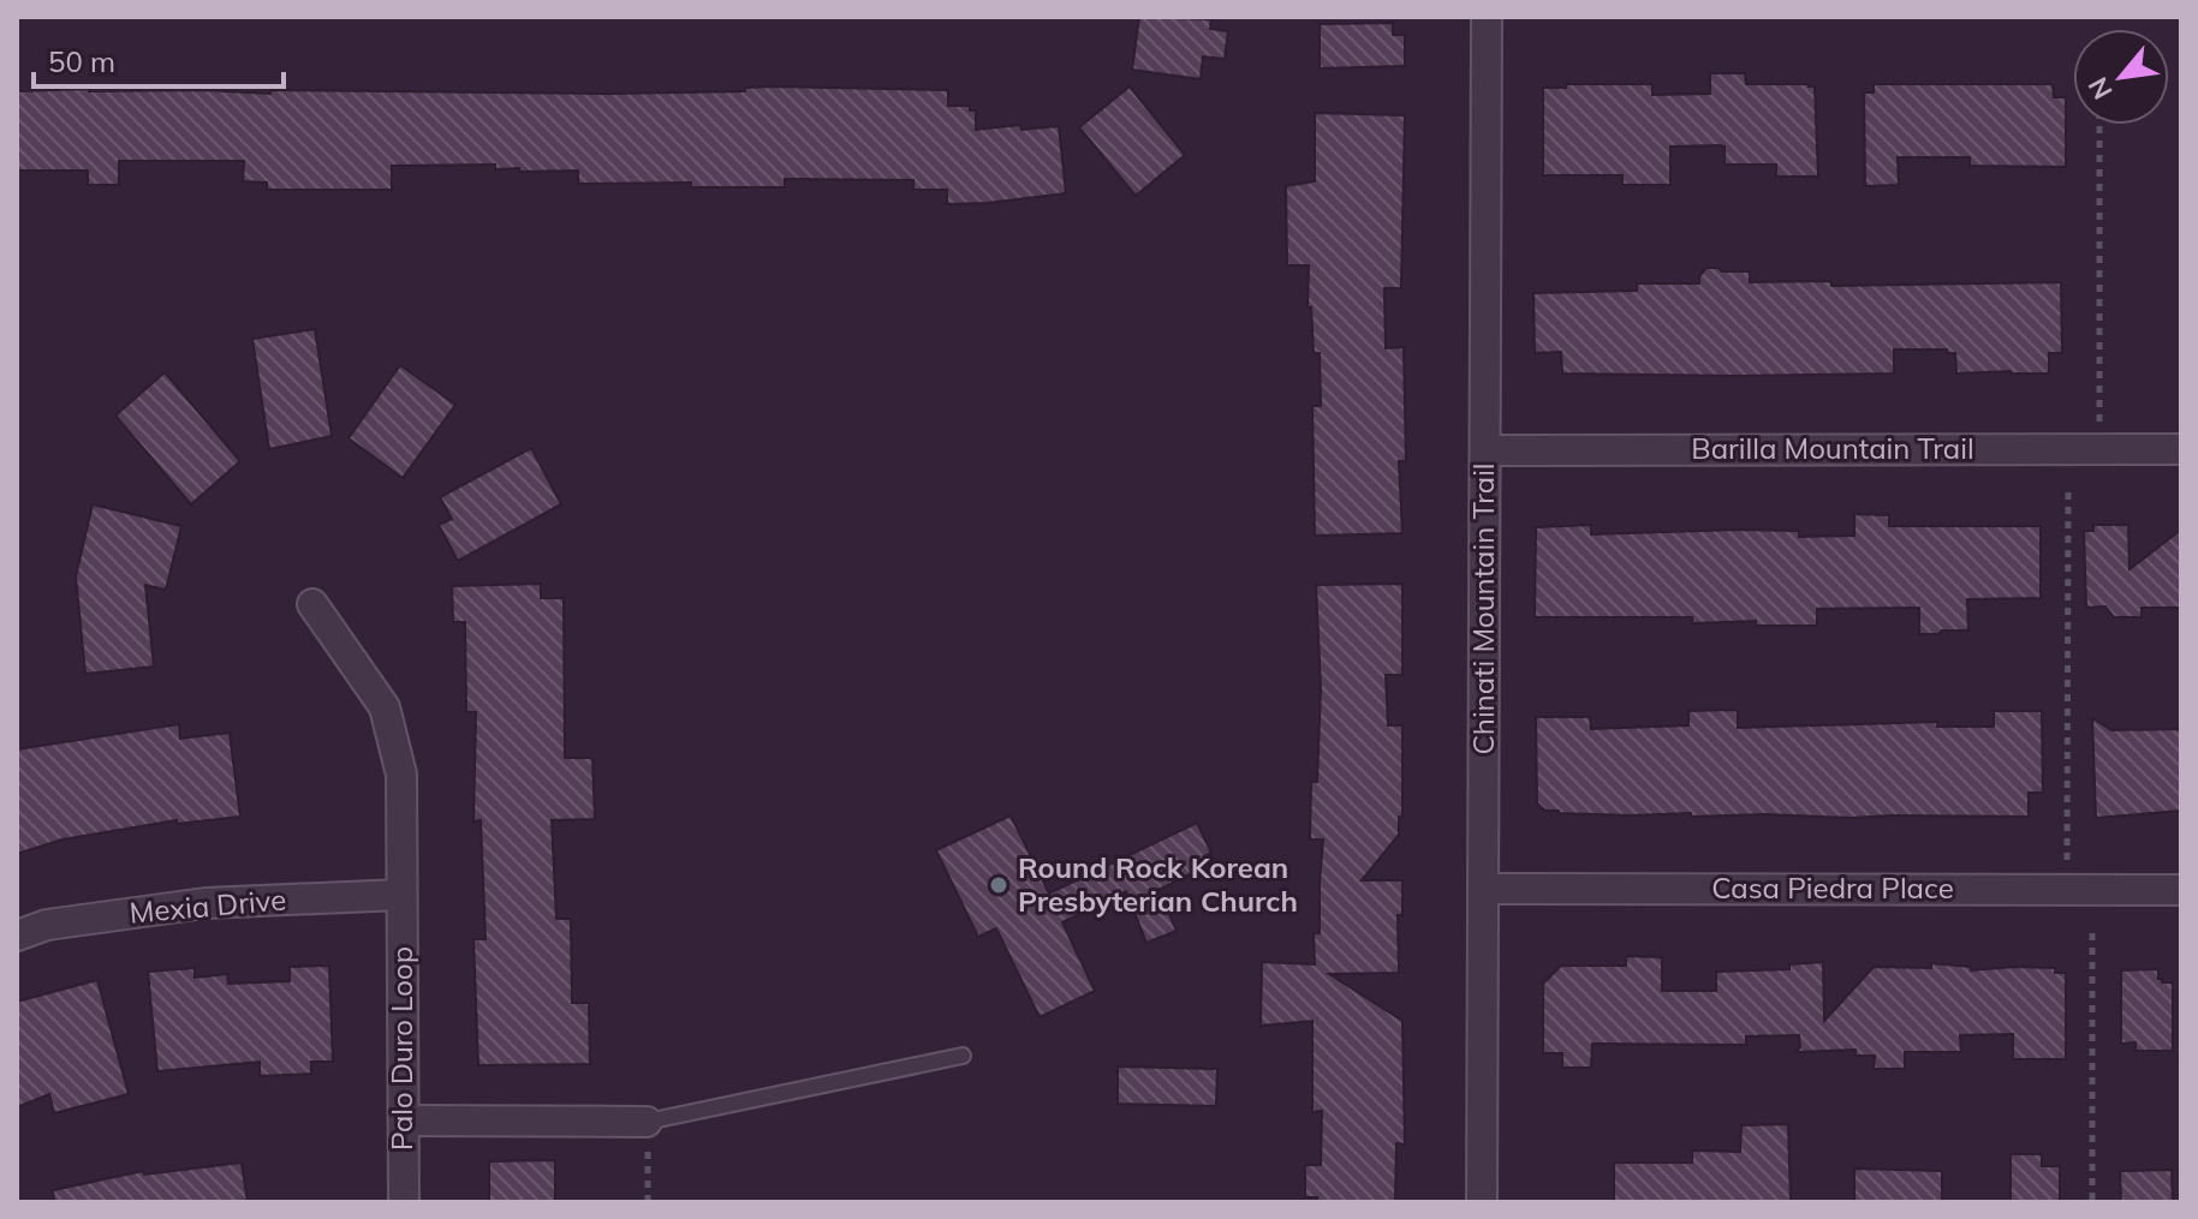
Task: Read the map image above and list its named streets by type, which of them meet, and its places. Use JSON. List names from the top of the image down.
{
  "streets": {
    "street": [
      "Barilla Mountain Trail",
      "Chinati Mountain Trail",
      "Casa Piedra Place",
      "Mexia Drive",
      "Palo Duro Loop"
    ]
  },
  "crossings": [
    ["Barilla Mountain Trail", "Chinati Mountain Trail"],
    ["Chinati Mountain Trail", "Casa Piedra Place"],
    ["Mexia Drive", "Palo Duro Loop"]
  ],
  "places": ["Round Rock Korean Presbyterian Church"],
  "scale_bar": "50 m",
  "north": "bottom left"
}
